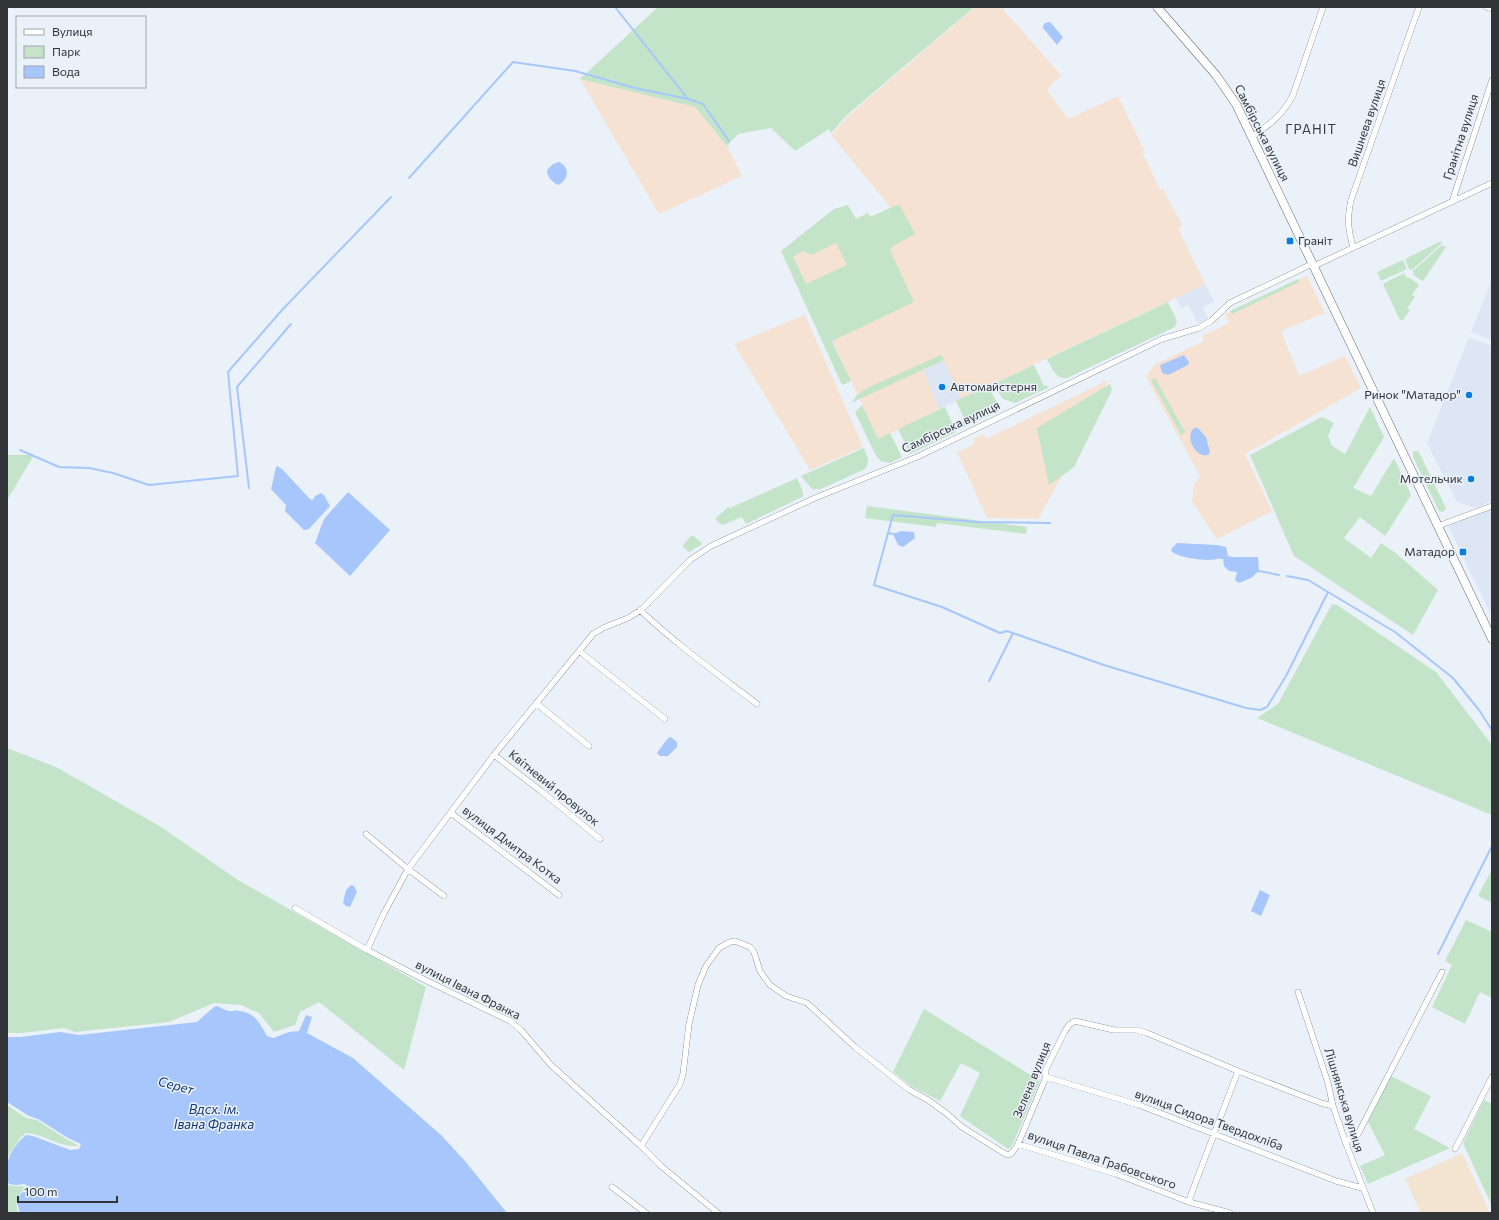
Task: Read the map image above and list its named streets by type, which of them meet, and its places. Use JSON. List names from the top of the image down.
{
  "streets": {
    "main road": ["Самбірська вулиця"],
    "street": [
      "Вишнева вулиця",
      "Гранітна вулиця",
      "Квітневий провулок",
      "вулиця Дмитра Котка",
      "вулиця Івана Франка",
      "Зелена вулиця",
      "Лішнянська вулиця",
      "вулиця Сидора Твердохліба",
      "вулиця Павла Грабовського"
    ]
  },
  "crossings": [
    ["Вишнева вулиця", "Гранітна вулиця"],
    ["Самбірська вулиця", "Гранітна вулиця"],
    ["Самбірська вулиця", "Квітневий провулок"],
    ["Самбірська вулиця", "вулиця Дмитра Котка"],
    ["Самбірська вулиця", "вулиця Івана Франка"],
    ["вулиця Івана Франка", "вулиця Павла Грабовського"],
    ["Зелена вулиця", "Лішнянська вулиця"],
    ["Зелена вулиця", "вулиця Сидора Твердохліба"],
    ["Зелена вулиця", "вулиця Павла Грабовського"],
    ["Лішнянська вулиця", "вулиця Сидора Твердохліба"]
  ],
  "districts": ["ГРАНІТ"],
  "water": ["Серет", "Вдсх. ім. Івана Франка"],
  "places": {
    "transit": ["Граніт", "Матадор"],
    "other": ["Автомайстерня", "Ринок \"Матадор\"", "Мотельчик"]
  },
  "legend": ["Вулиця", "Парк", "Вода"],
  "scale_bar": "100 m"
}
